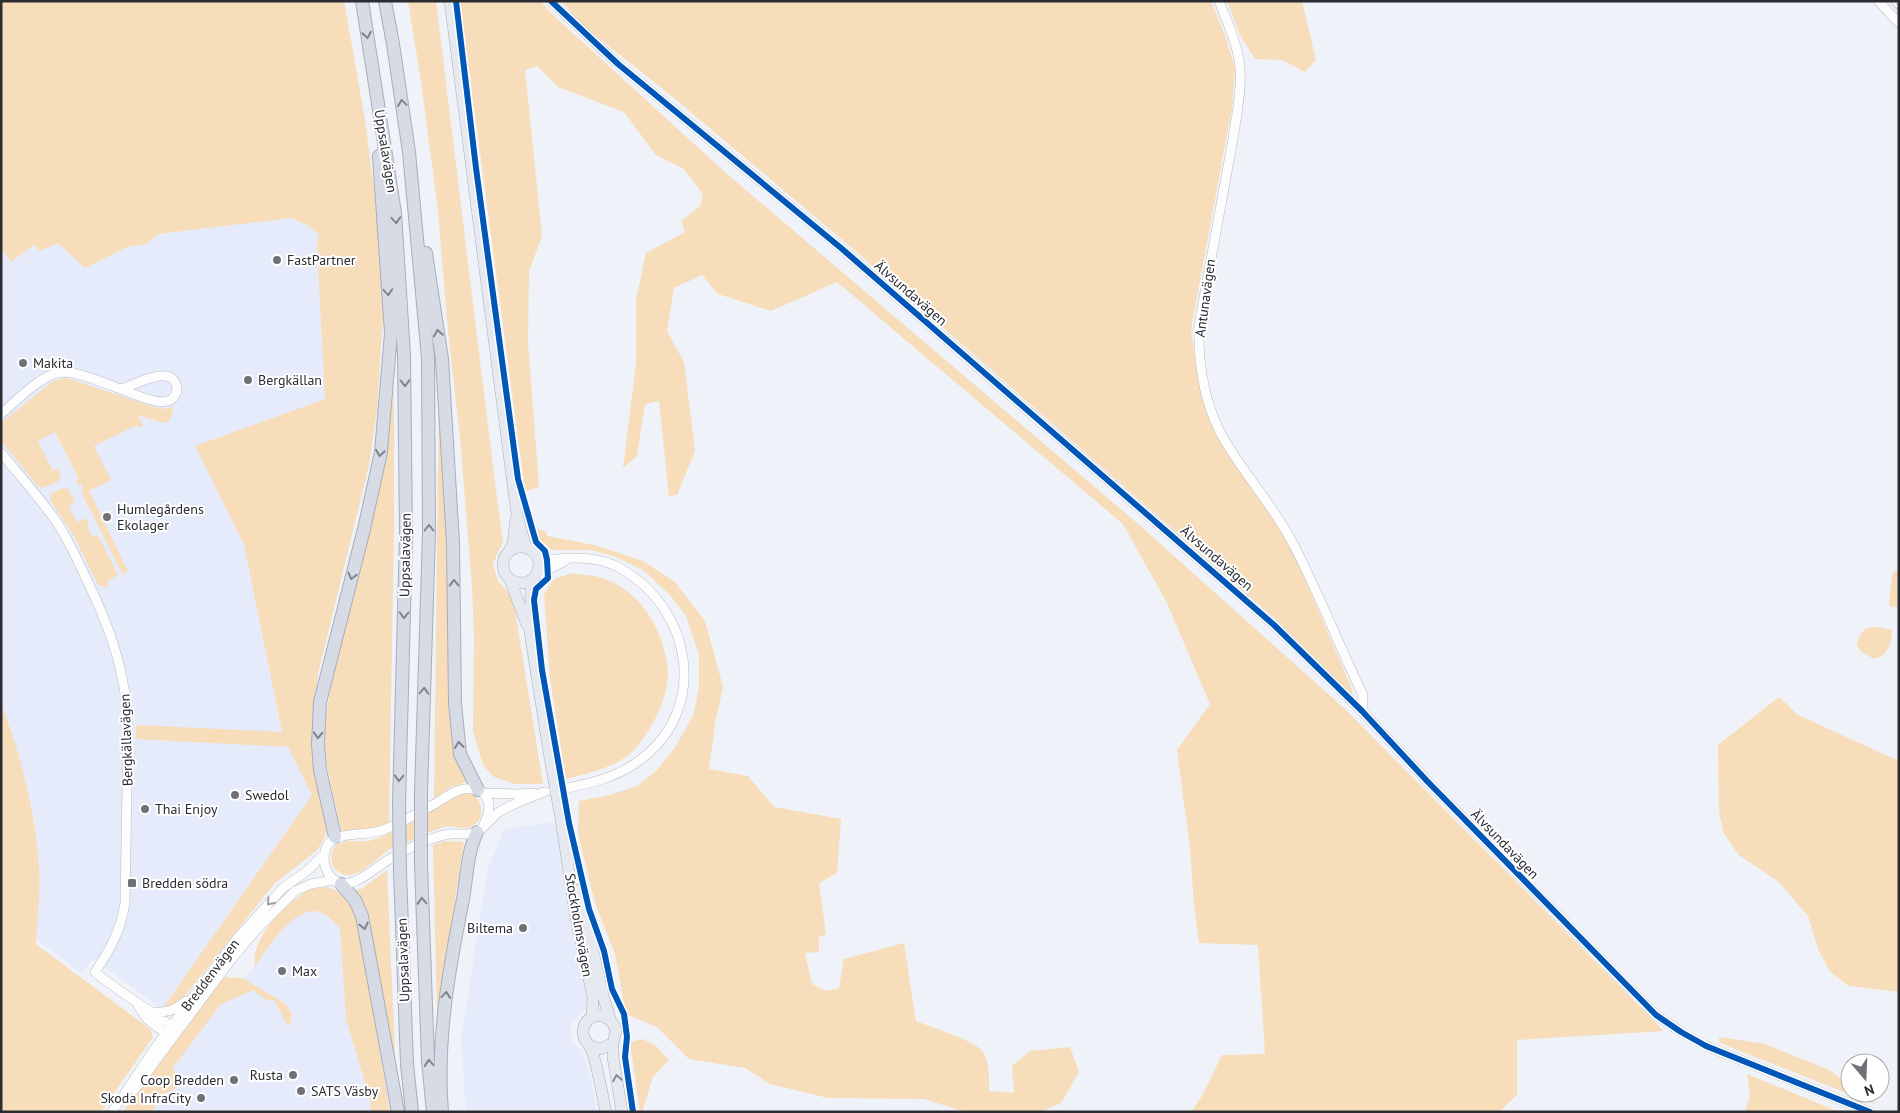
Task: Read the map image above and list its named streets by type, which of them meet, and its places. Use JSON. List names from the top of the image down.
{
  "streets": {
    "highway": ["Uppsalavägen"],
    "main road": ["Stockholmsvägen"],
    "street": [
      "Älvsundavägen",
      "Antunavägen",
      "Bergkällavägen",
      "Breddenvägen"
    ]
  },
  "crossings": [
    ["Älvsundavägen", "Antunavägen"],
    ["Bergkällavägen", "Breddenvägen"]
  ],
  "places": {
    "other": [
      "FastPartner",
      "Makita",
      "Bergkällan",
      "Humlegårdens Ekolager",
      "Swedol",
      "Thai Enjoy",
      "Biltema",
      "Max",
      "Rusta",
      "Coop Bredden",
      "SATS Väsby",
      "Skoda InfraCity"
    ],
    "transit": ["Bredden södra"]
  },
  "north": "bottom"
}
